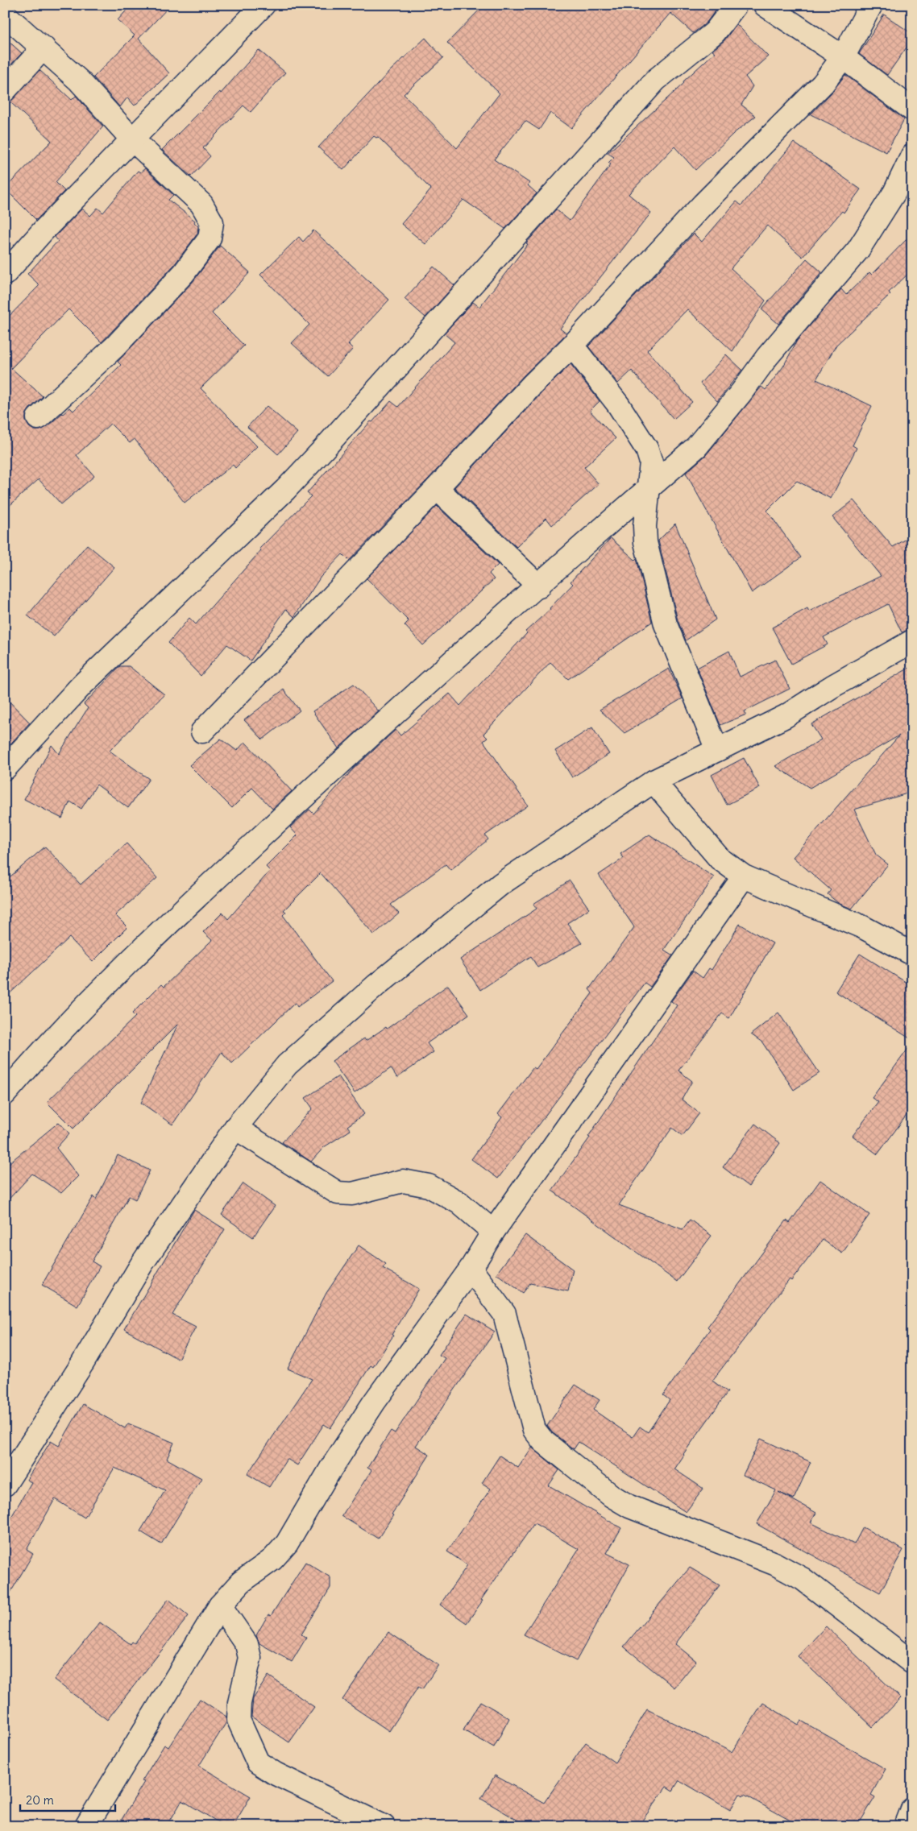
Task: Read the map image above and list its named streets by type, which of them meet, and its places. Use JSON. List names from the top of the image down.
{
  "scale_bar": "20 m"
}
